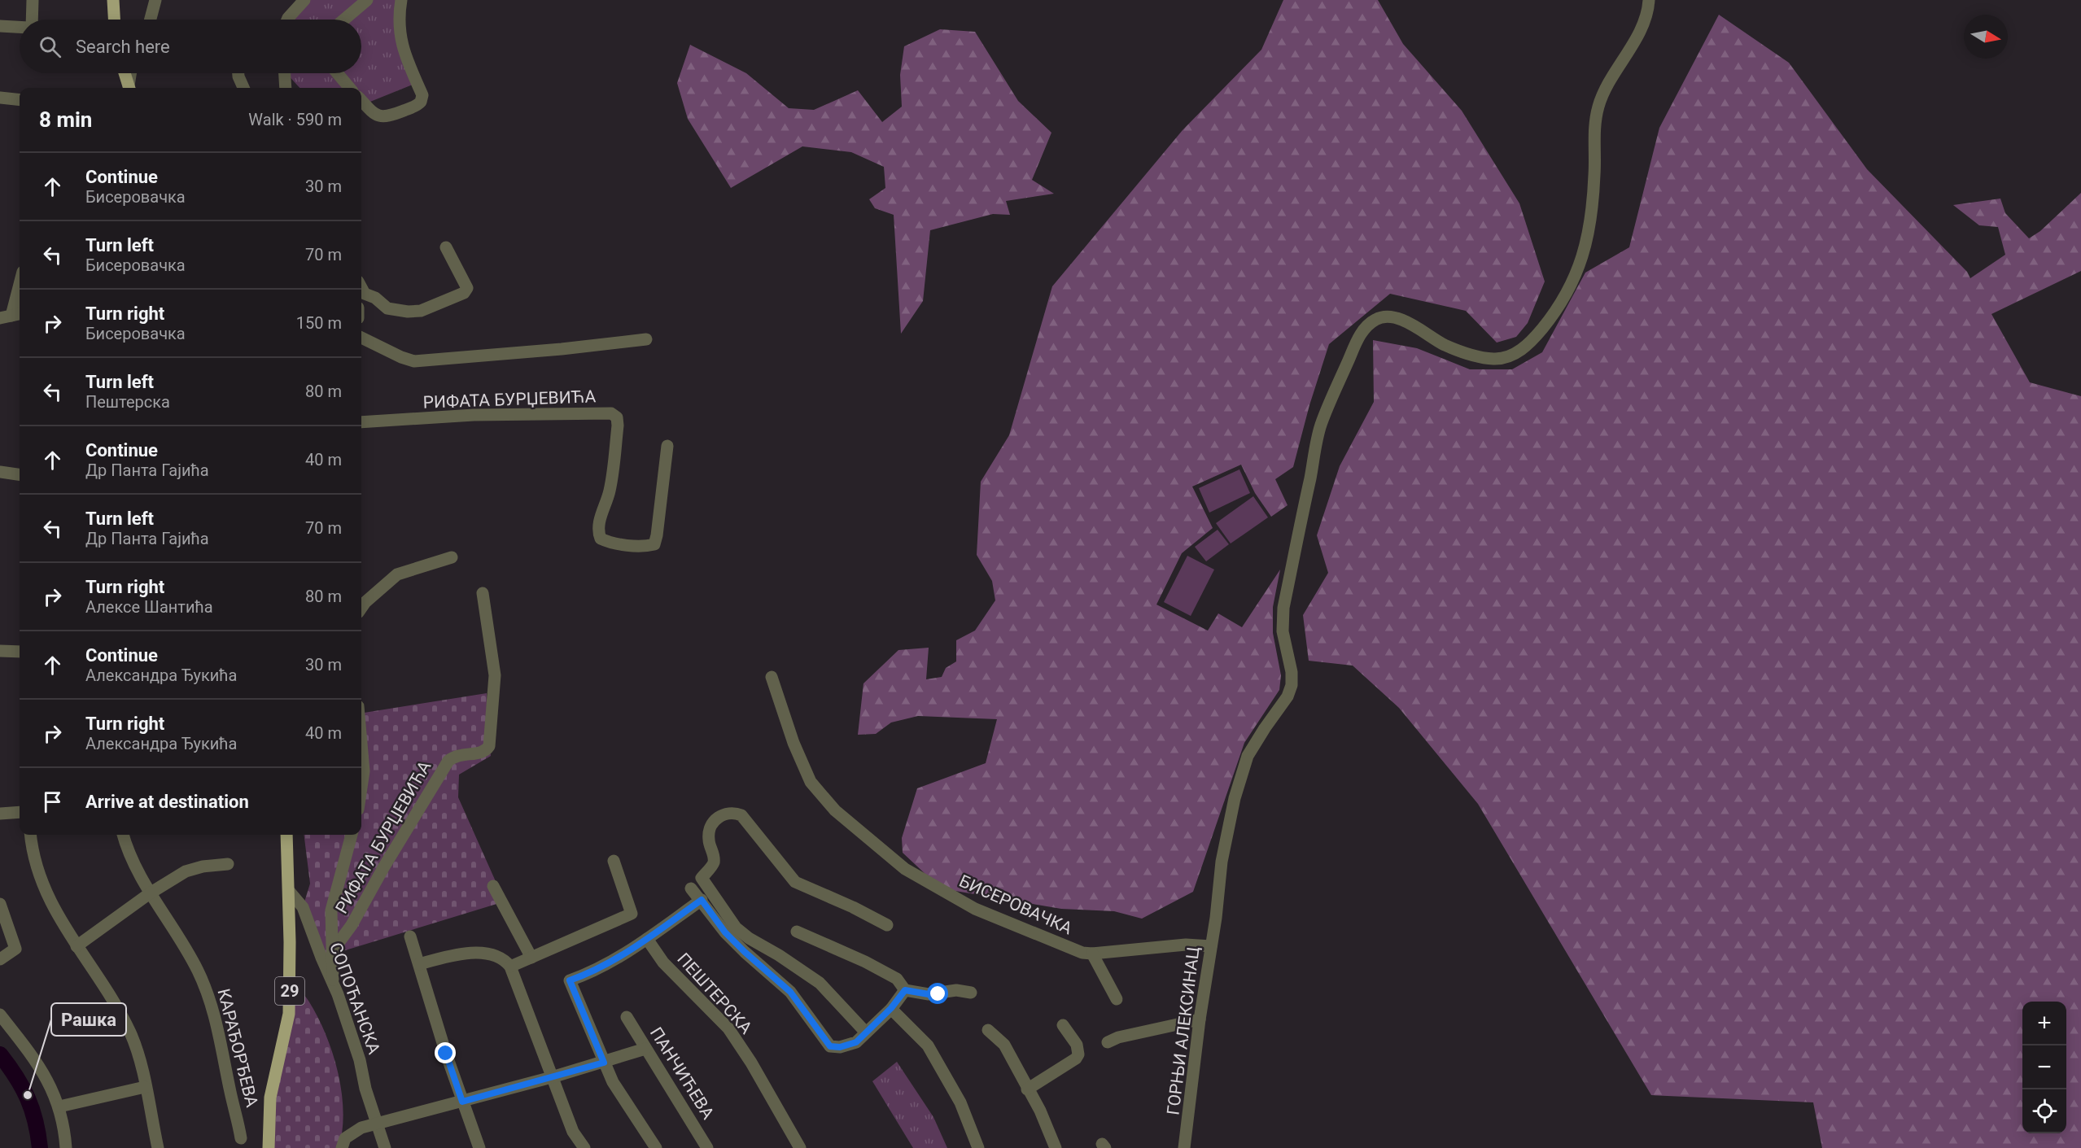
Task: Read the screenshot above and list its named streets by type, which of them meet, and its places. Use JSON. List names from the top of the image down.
{
  "streets": {
    "main road": ["29"],
    "street": [
      "РИФАТА БУРЏЕВИЋА",
      "БИСЕРОВАЧКА",
      "ПЕШТЕРСКА",
      "СОПОЋАНСКА",
      "ГОРЊИ АЛЕКСИНАЦ",
      "КАРАЂОРЂЕВА",
      "ПАНЧИЋЕВА"
    ]
  },
  "crossings": [
    ["РИФАТА БУРЏЕВИЋА", "СОПОЋАНСКА"],
    ["БИСЕРОВАЧКА", "ГОРЊИ АЛЕКСИНАЦ"],
    ["29", "СОПОЋАНСКА"]
  ],
  "places": ["Рашка"],
  "north": "right",
  "page": {
    "search": "Search here",
    "heading": ["8 min", "Walk · 590 m"],
    "list": [
      ["Continue", "Бисеровачка", "30 m"],
      ["Turn left", "Бисеровачка", "70 m"],
      ["Turn right", "Бисеровачка", "150 m"],
      ["Turn left", "Пештерска", "80 m"],
      ["Continue", "Др Панта Гајића", "40 m"],
      ["Turn left", "Др Панта Гајића", "70 m"],
      ["Turn right", "Алексе Шантића", "80 m"],
      ["Continue", "Александра Ђукића", "30 m"],
      ["Turn right", "Александра Ђукића", "40 m"],
      "Arrive at destination"
    ],
    "map_buttons": ["+", "−"]
  }
}
